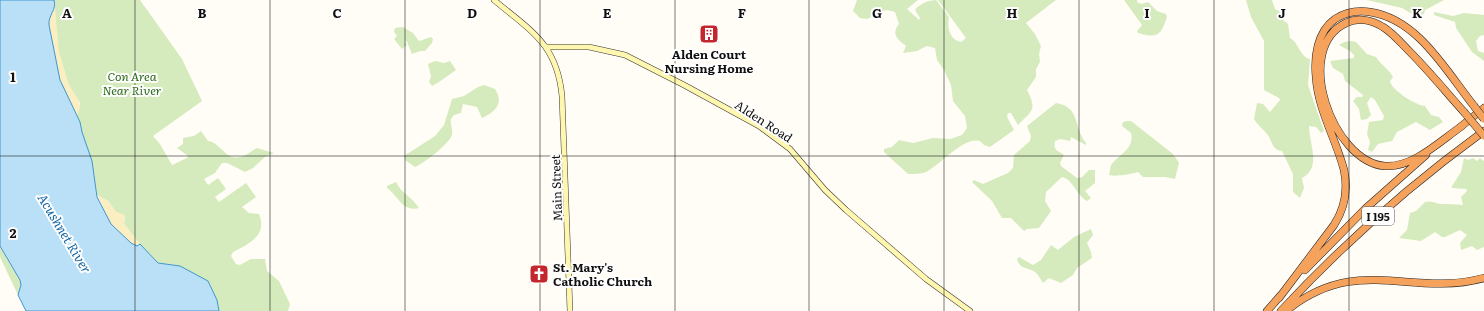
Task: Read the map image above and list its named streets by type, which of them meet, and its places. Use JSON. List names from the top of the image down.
{
  "streets": {
    "highway": ["I 195"],
    "main road": ["Alden Road", "Main Street"]
  },
  "crossings": [
    ["Alden Road", "Main Street"]
  ],
  "water": ["Acushnet River"],
  "parks": ["Con Area Near River"],
  "places": {
    "building": ["Alden Court Nursing Home"],
    "church": ["St. Mary's Catholic Church"]
  },
  "grid": {
    "columns": [
      "A",
      "B",
      "C",
      "D",
      "E",
      "F",
      "G",
      "H",
      "I",
      "J",
      "K"
    ],
    "rows": ["1", "2"]
  }
}
